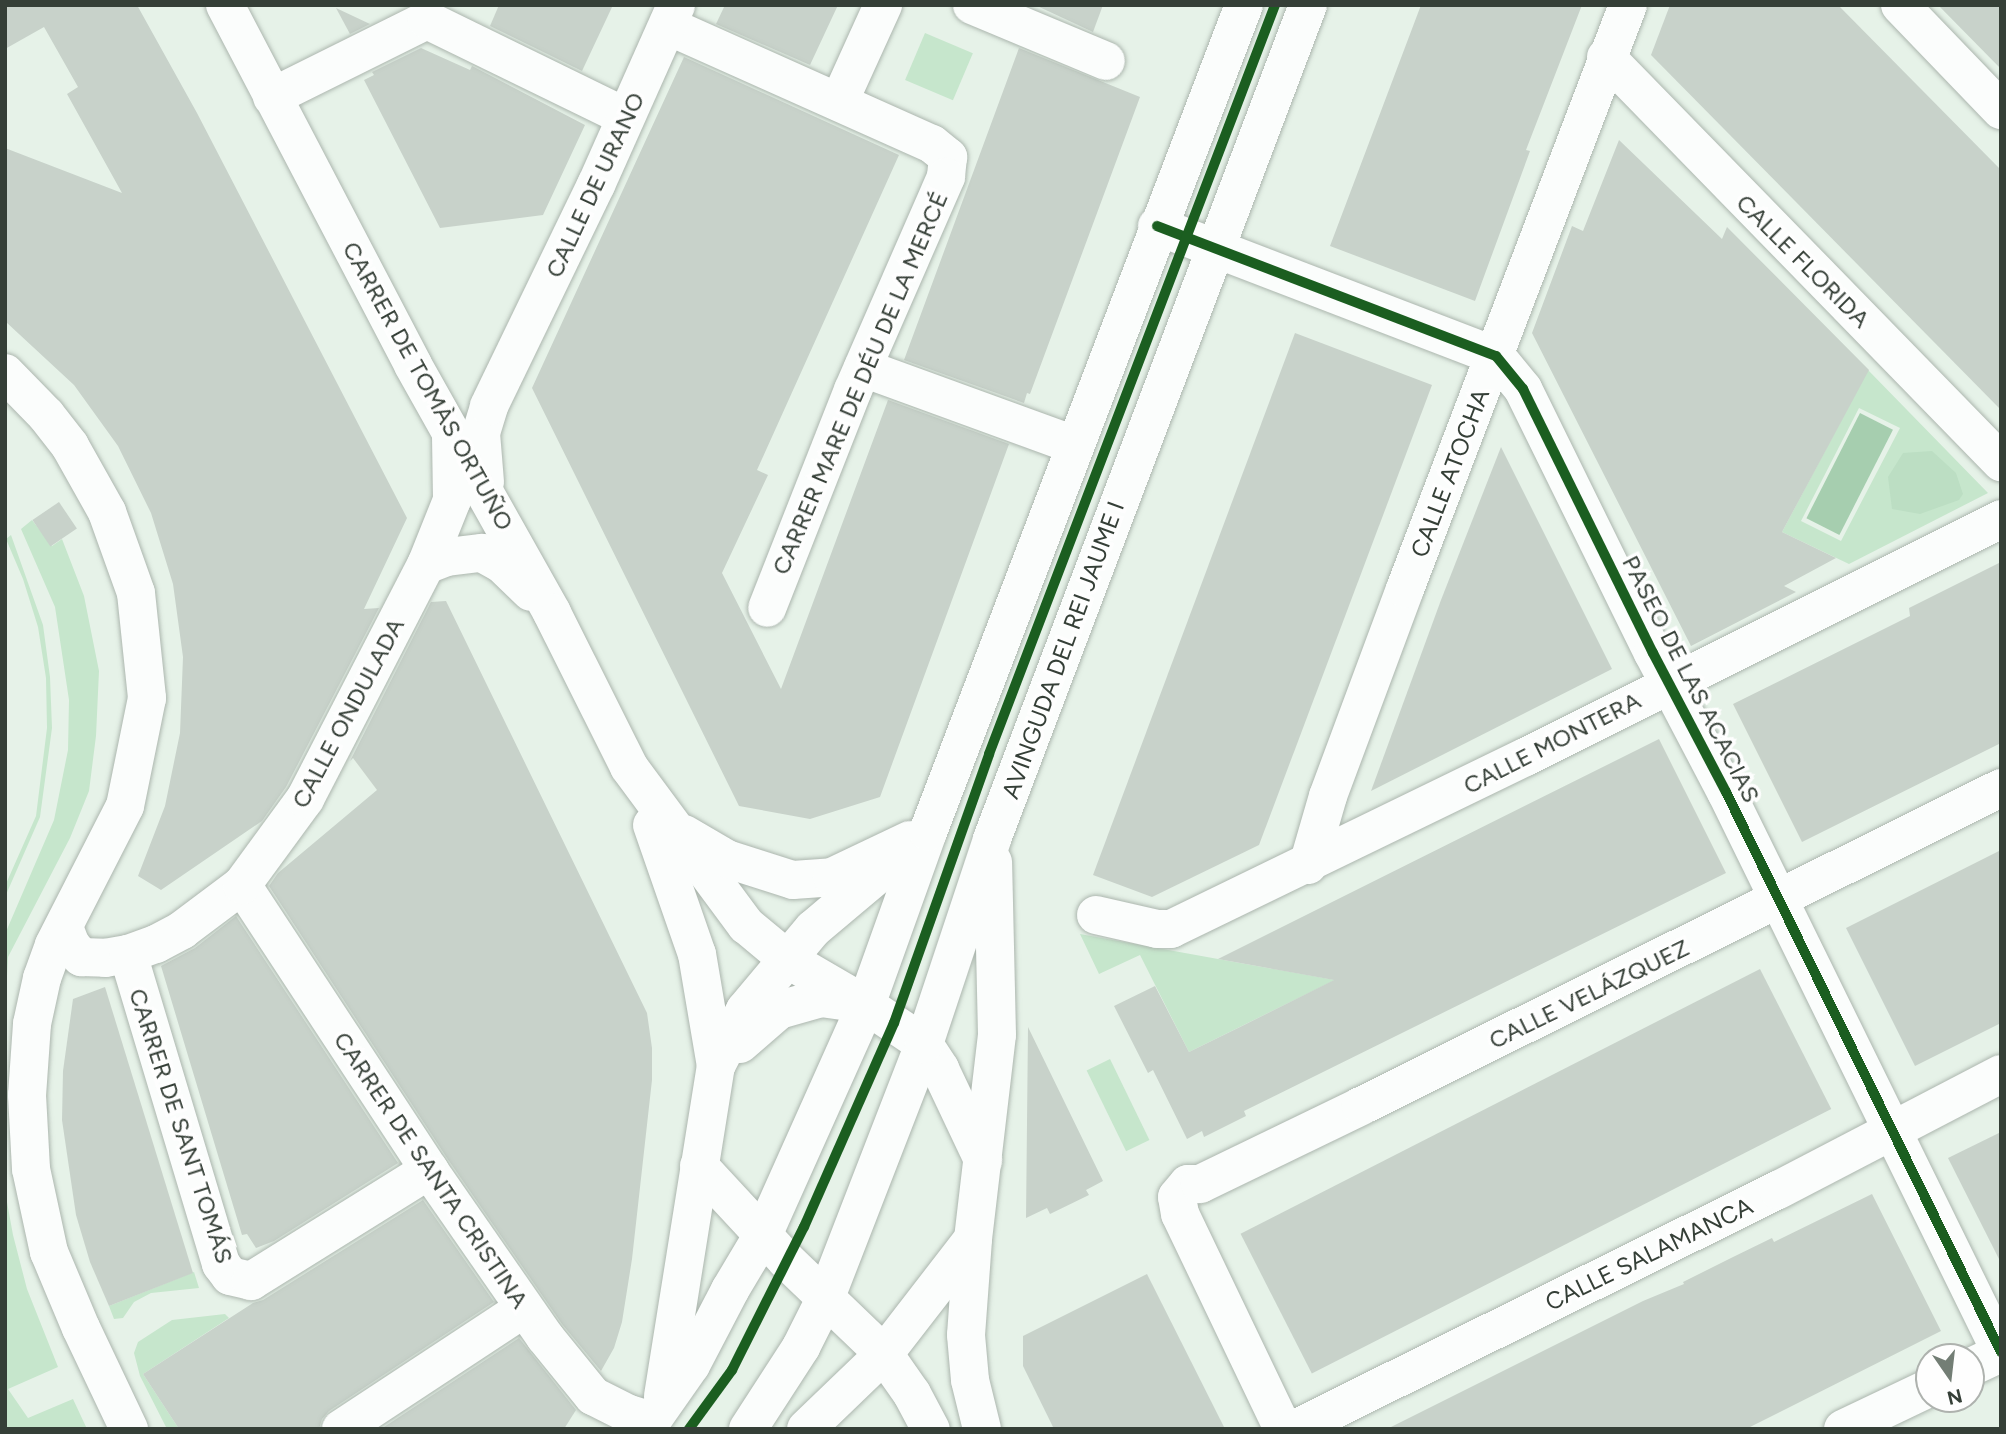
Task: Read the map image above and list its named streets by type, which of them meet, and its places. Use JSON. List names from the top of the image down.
{
  "streets": {
    "street": [
      "CALLE DE URANO",
      "CALLE FLORIDA",
      "CARRER MARE DE DÉU DE LA MERCÉ",
      "CARRER DE TOMÀS ORTUÑO",
      "CALLE ATOCHA",
      "AVINGUDA DEL REI JAUME I",
      "PASEO DE LAS ACACIAS",
      "CALLE ONDULADA",
      "CALLE MONTERA",
      "CALLE VELÁZQUEZ",
      "CARRER DE SANT TOMÁS",
      "CARRER DE SANTA CRISTINA",
      "CALLE SALAMANCA"
    ]
  },
  "crossings": [
    ["CALLE DE URANO", "CARRER DE TOMÀS ORTUÑO"],
    ["CALLE FLORIDA", "CALLE ATOCHA"],
    ["CARRER DE TOMÀS ORTUÑO", "AVINGUDA DEL REI JAUME I"],
    ["CARRER DE TOMÀS ORTUÑO", "CALLE ONDULADA"],
    ["CALLE ATOCHA", "PASEO DE LAS ACACIAS"],
    ["CALLE ATOCHA", "CALLE MONTERA"],
    ["AVINGUDA DEL REI JAUME I", "PASEO DE LAS ACACIAS"],
    ["PASEO DE LAS ACACIAS", "CALLE MONTERA"],
    ["PASEO DE LAS ACACIAS", "CALLE VELÁZQUEZ"],
    ["PASEO DE LAS ACACIAS", "CALLE SALAMANCA"],
    ["CALLE ONDULADA", "CARRER DE SANT TOMÁS"],
    ["CALLE ONDULADA", "CARRER DE SANTA CRISTINA"],
    ["CARRER DE SANT TOMÁS", "CARRER DE SANTA CRISTINA"]
  ],
  "north": "bottom"
}
